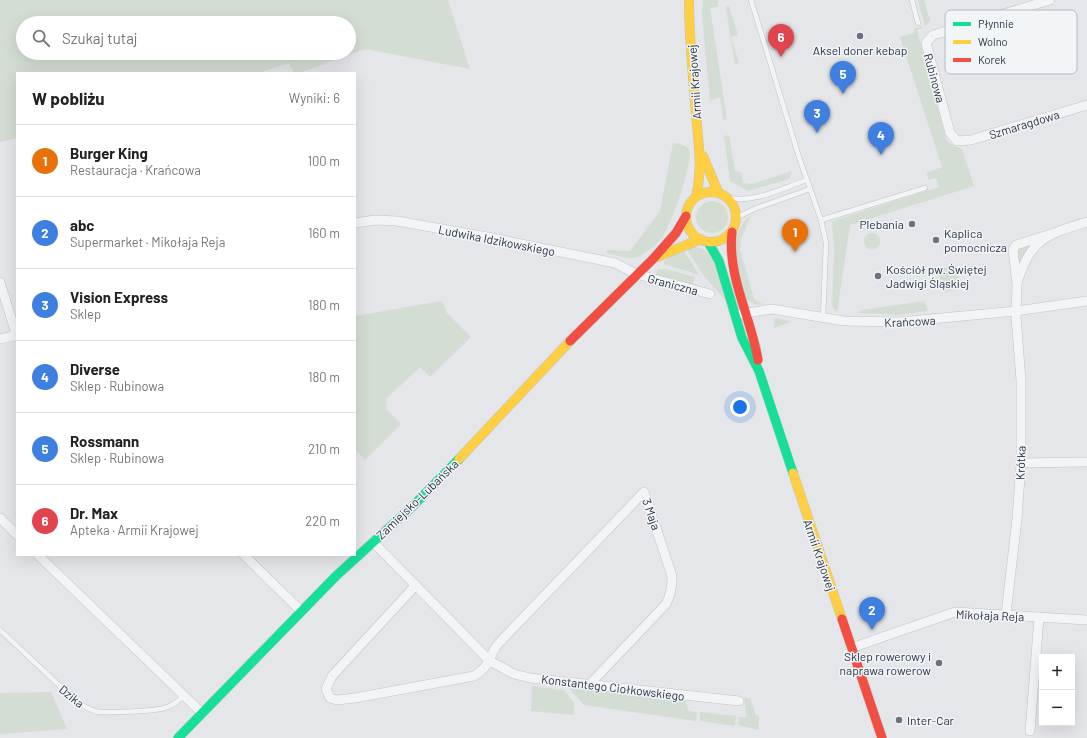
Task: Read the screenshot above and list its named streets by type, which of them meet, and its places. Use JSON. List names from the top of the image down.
{
  "streets": {
    "main road": ["Armii Krajowej", "Zamiejsko-Lubańska"],
    "street": [
      "Rubinowa",
      "Szmaragdowa",
      "Ludwika Idzikowskiego",
      "Graniczna",
      "Krańcowa",
      "Krótka",
      "3 Maja",
      "Mikołaja Reja",
      "Konstantego Ciołkowskiego"
    ],
    "lane": ["Dzika"]
  },
  "crossings": [
    ["Rubinowa", "Szmaragdowa"],
    ["Armii Krajowej", "Krańcowa"],
    ["Armii Krajowej", "Zamiejsko-Lubańska"],
    ["Armii Krajowej", "Mikołaja Reja"],
    ["Ludwika Idzikowskiego", "Graniczna"],
    ["Ludwika Idzikowskiego", "Zamiejsko-Lubańska"],
    ["Graniczna", "Zamiejsko-Lubańska"],
    ["Krańcowa", "Krótka"],
    ["Krótka", "Mikołaja Reja"],
    ["Zamiejsko-Lubańska", "Konstantego Ciołkowskiego"],
    ["3 Maja", "Konstantego Ciołkowskiego"]
  ],
  "places": [
    "Aksel doner kebap",
    "Plebania",
    "Kaplica pomocnicza",
    "Kościół pw. Świętej Jadwigi Śląskiej",
    "Sklep rowerowy i naprawa rowerow",
    "Inter-Car"
  ],
  "legend": ["Płynnie", "Wolno", "Korek"],
  "page": {
    "search": "Szukaj tutaj",
    "pins": [
      "6",
      "5",
      "3",
      "4",
      "1",
      "2"
    ],
    "heading": ["W pobliżu", "Wyniki: 6"],
    "list": [
      {
        "mark": "1",
        "name": "Burger King",
        "note": "Restauracja · Krańcowa",
        "value": "100 m"
      },
      {
        "mark": "2",
        "name": "abc",
        "note": "Supermarket · Mikołaja Reja",
        "value": "160 m"
      },
      {
        "mark": "3",
        "name": "Vision Express",
        "note": "Sklep",
        "value": "180 m"
      },
      {
        "mark": "4",
        "name": "Diverse",
        "note": "Sklep · Rubinowa",
        "value": "180 m"
      },
      {
        "mark": "5",
        "name": "Rossmann",
        "note": "Sklep · Rubinowa",
        "value": "210 m"
      },
      {
        "mark": "6",
        "name": "Dr. Max",
        "note": "Apteka · Armii Krajowej",
        "value": "220 m"
      }
    ],
    "map_buttons": ["+", "−"]
  }
}
